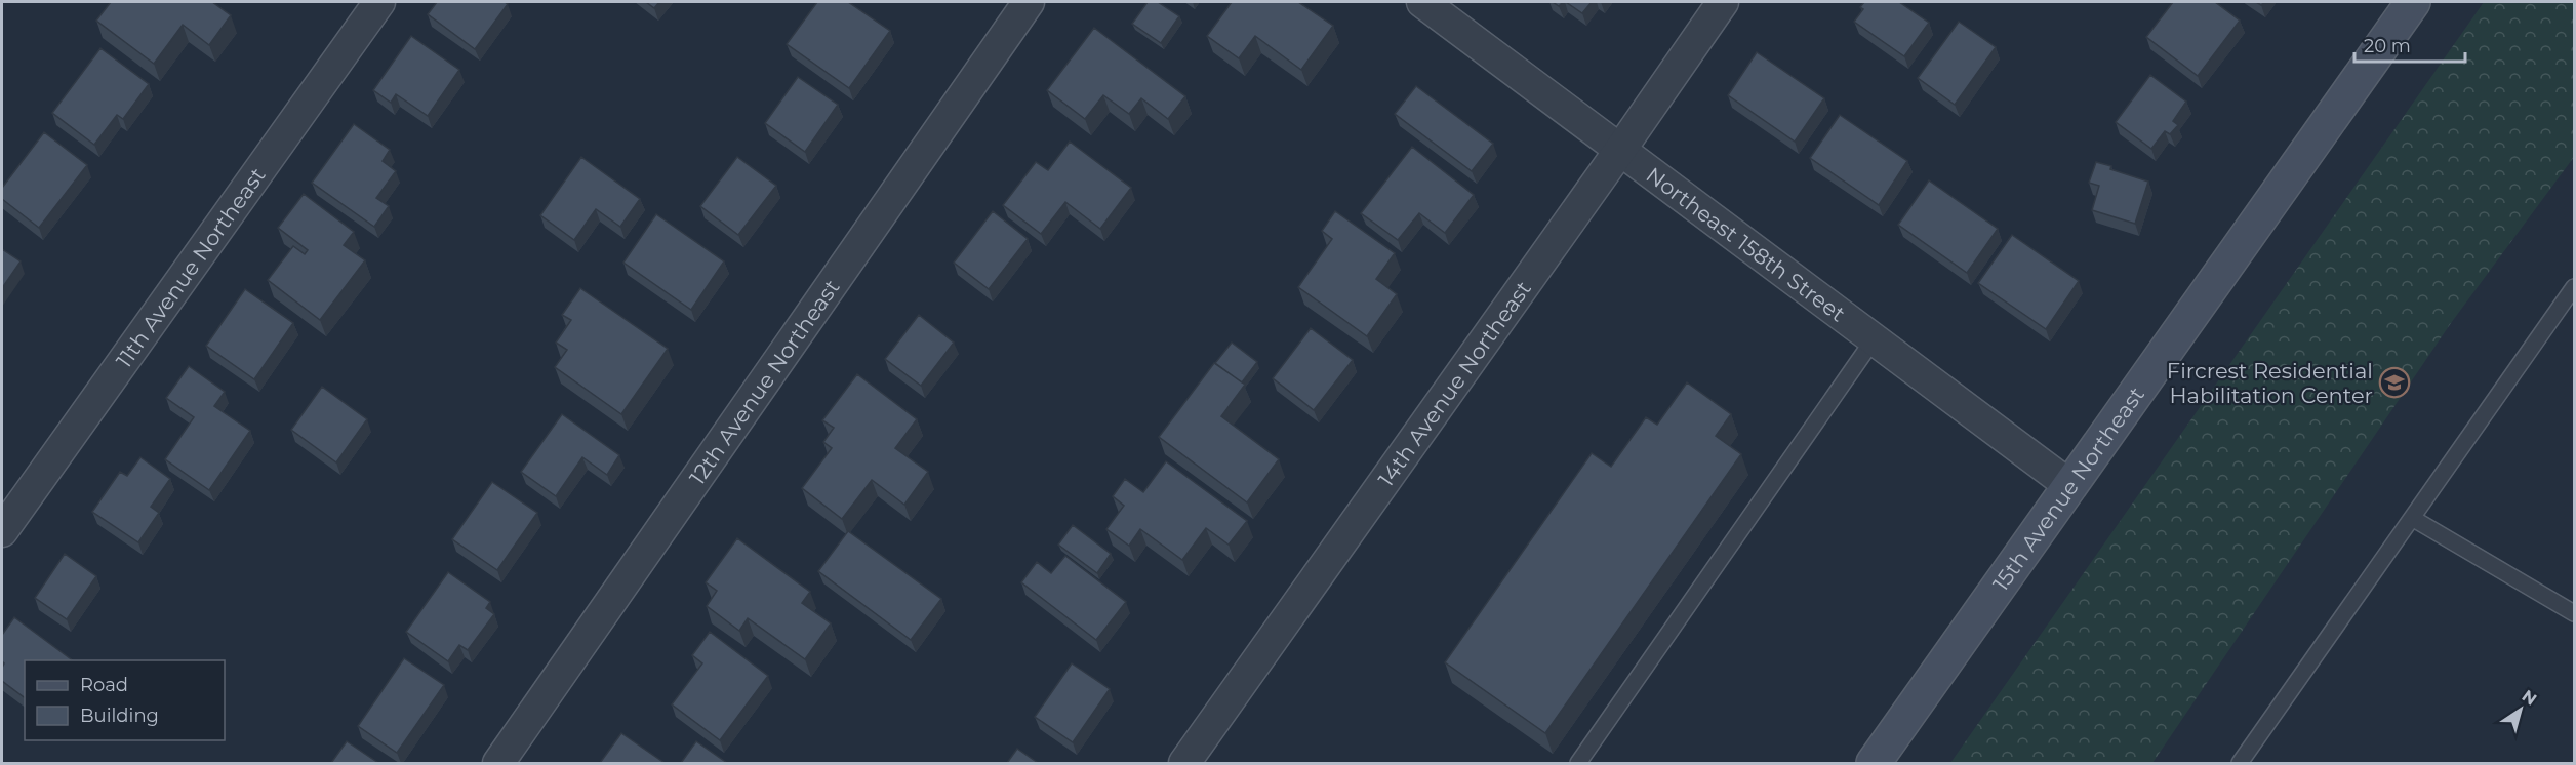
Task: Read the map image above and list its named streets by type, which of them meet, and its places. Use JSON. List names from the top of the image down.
{
  "streets": {
    "main road": ["15th Avenue Northeast"],
    "street": [
      "Northeast 158th Street",
      "11th Avenue Northeast",
      "12th Avenue Northeast",
      "14th Avenue Northeast"
    ]
  },
  "crossings": [
    ["Northeast 158th Street", "14th Avenue Northeast"],
    ["Northeast 158th Street", "15th Avenue Northeast"]
  ],
  "places": {
    "school or university": ["Fircrest Residential Habilitation Center"]
  },
  "legend": ["Road", "Building"],
  "scale_bar": "20 m",
  "north": "top right"
}
